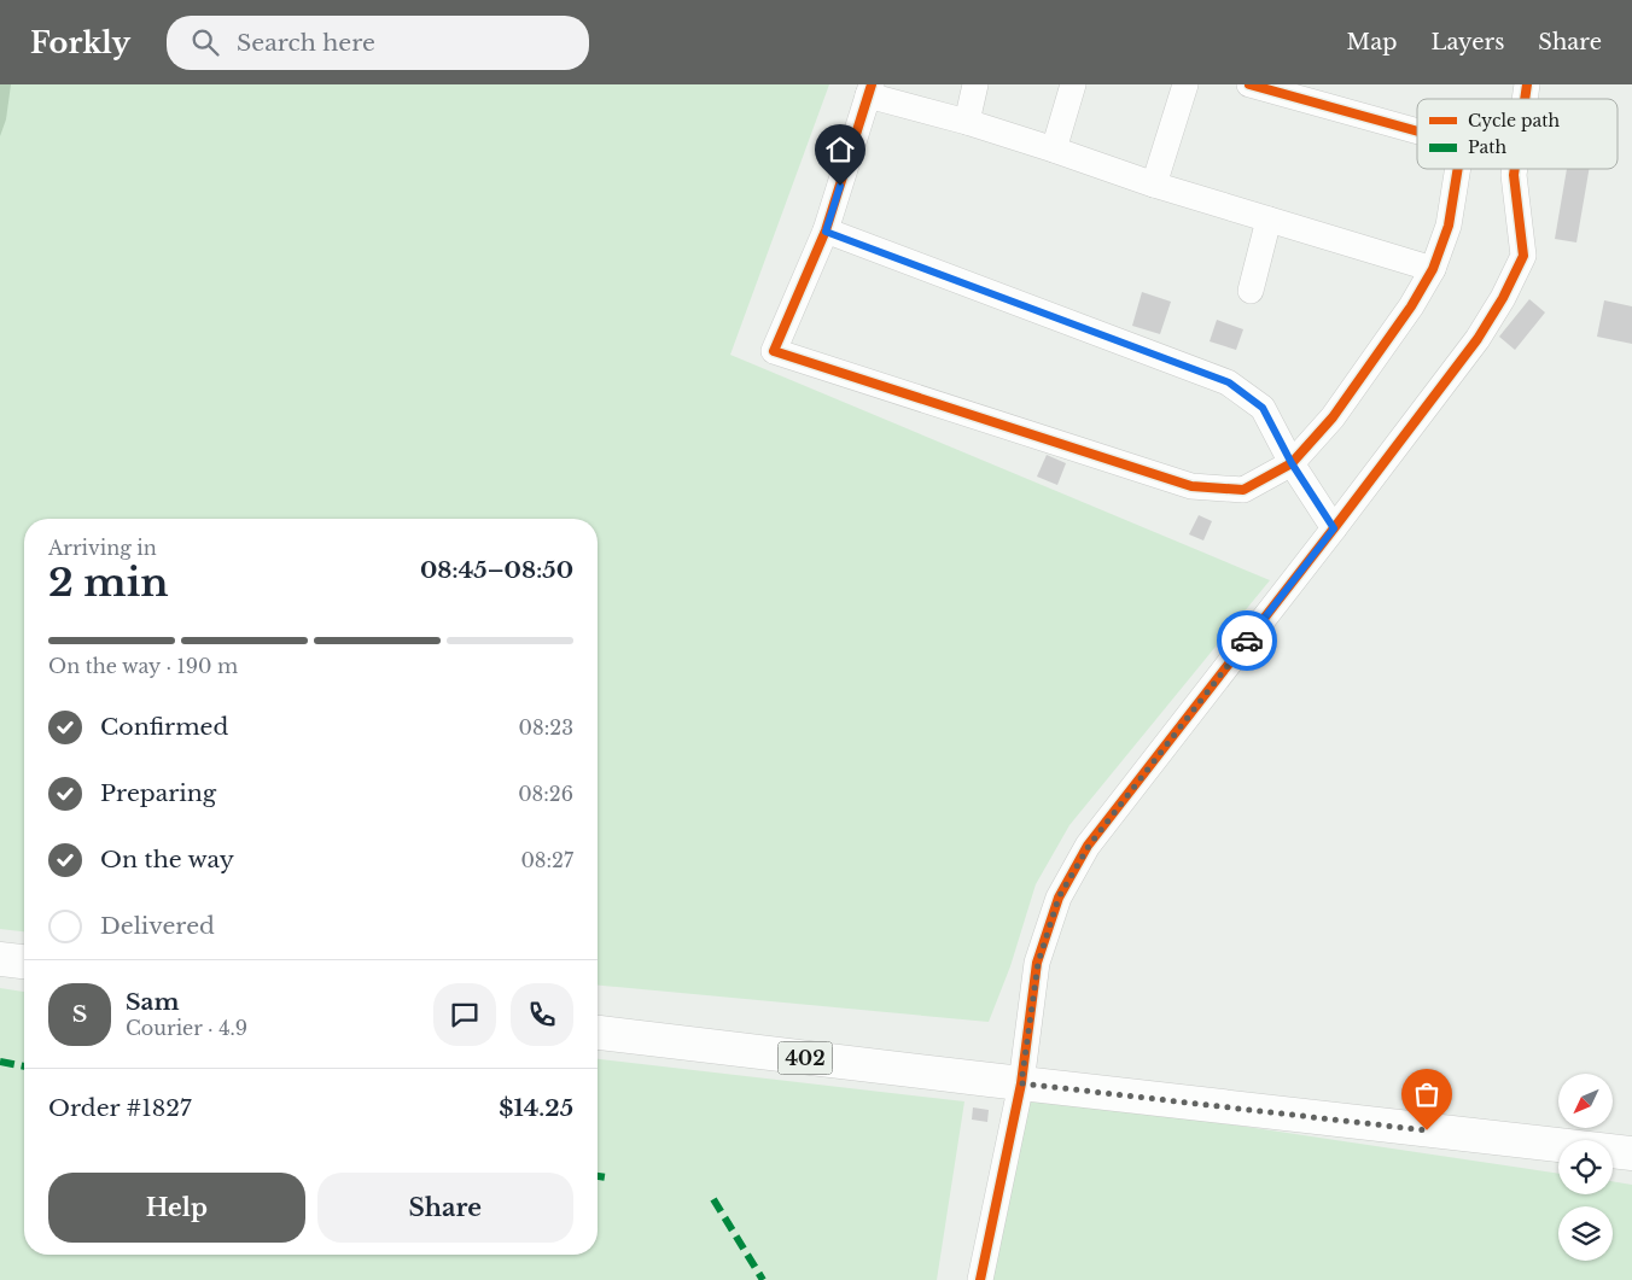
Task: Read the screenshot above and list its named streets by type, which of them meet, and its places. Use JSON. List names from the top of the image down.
{
  "streets": {
    "main road": ["402"]
  },
  "legend": ["Cycle path", "Path"],
  "north": "bottom left",
  "page": {
    "header": "Forkly",
    "search": "Search here",
    "nav": ["Map", "Layers", "Share"],
    "heading": ["2 min", "Arriving in", "08:45–08:50"],
    "panel": [
      "Sam",
      "Courier · 4.9",
      "Order #1827",
      "$14.25"
    ],
    "bar": "On the way · 190 m",
    "list": [
      ["Confirmed", "08:23"],
      ["Preparing", "08:26"],
      ["On the way", "08:27"],
      "Delivered"
    ],
    "round": "S",
    "buttons": ["Help", "Share"]
  }
}
